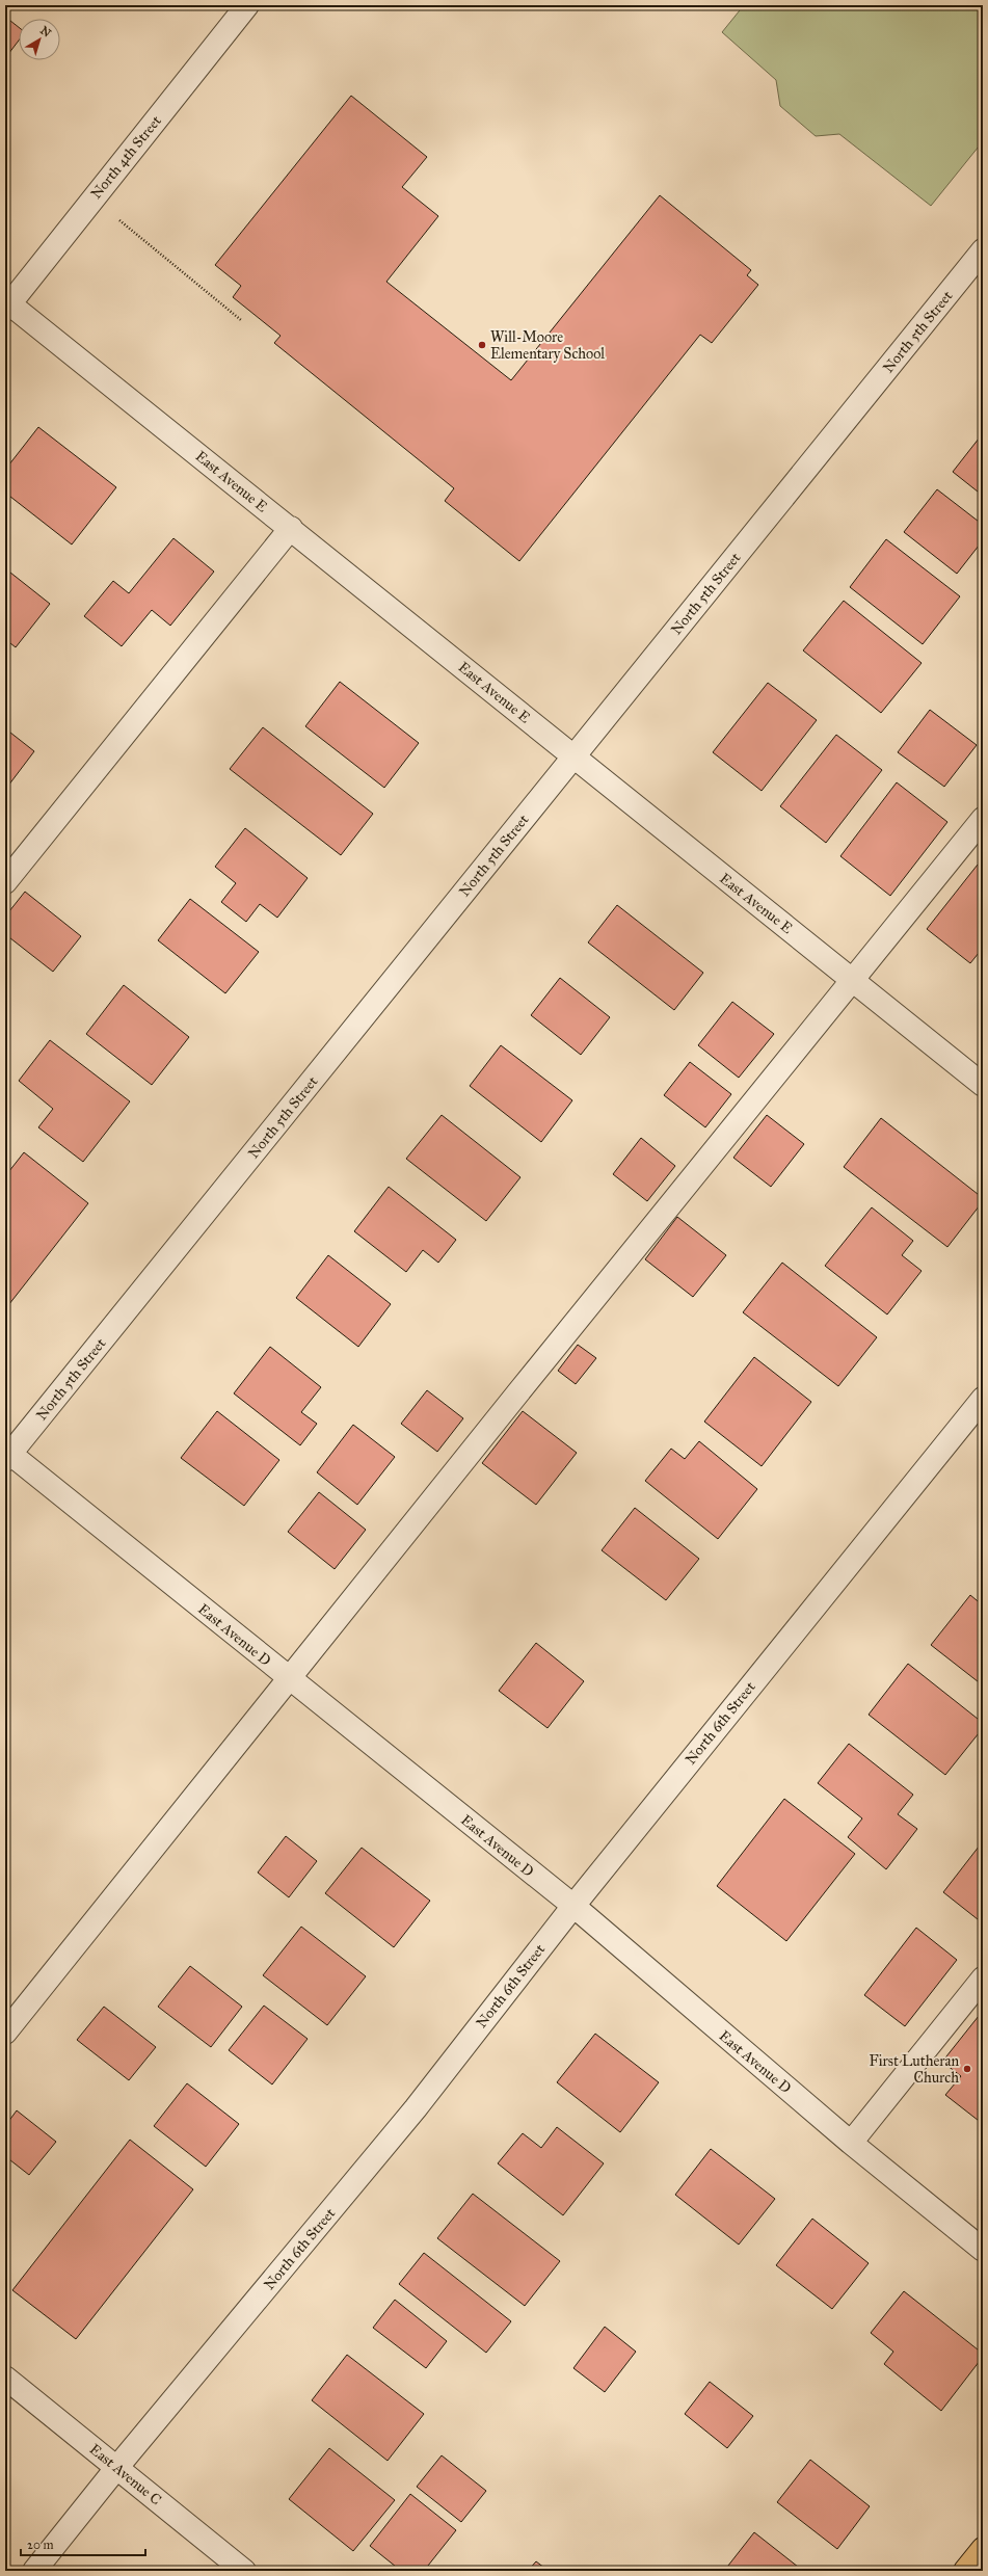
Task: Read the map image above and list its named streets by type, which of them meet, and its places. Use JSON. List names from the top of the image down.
{
  "streets": {
    "street": [
      "North 4th Street",
      "North 5th Street",
      "East Avenue E",
      "East Avenue D",
      "North 6th Street",
      "East Avenue C"
    ]
  },
  "crossings": [
    ["North 4th Street", "East Avenue E"],
    ["North 5th Street", "East Avenue E"],
    ["North 5th Street", "East Avenue D"],
    ["East Avenue D", "North 6th Street"],
    ["North 6th Street", "East Avenue C"]
  ],
  "places": ["Will-Moore Elementary School", "First Lutheran Church"],
  "scale_bar": "20 m",
  "north": "top right"
}
